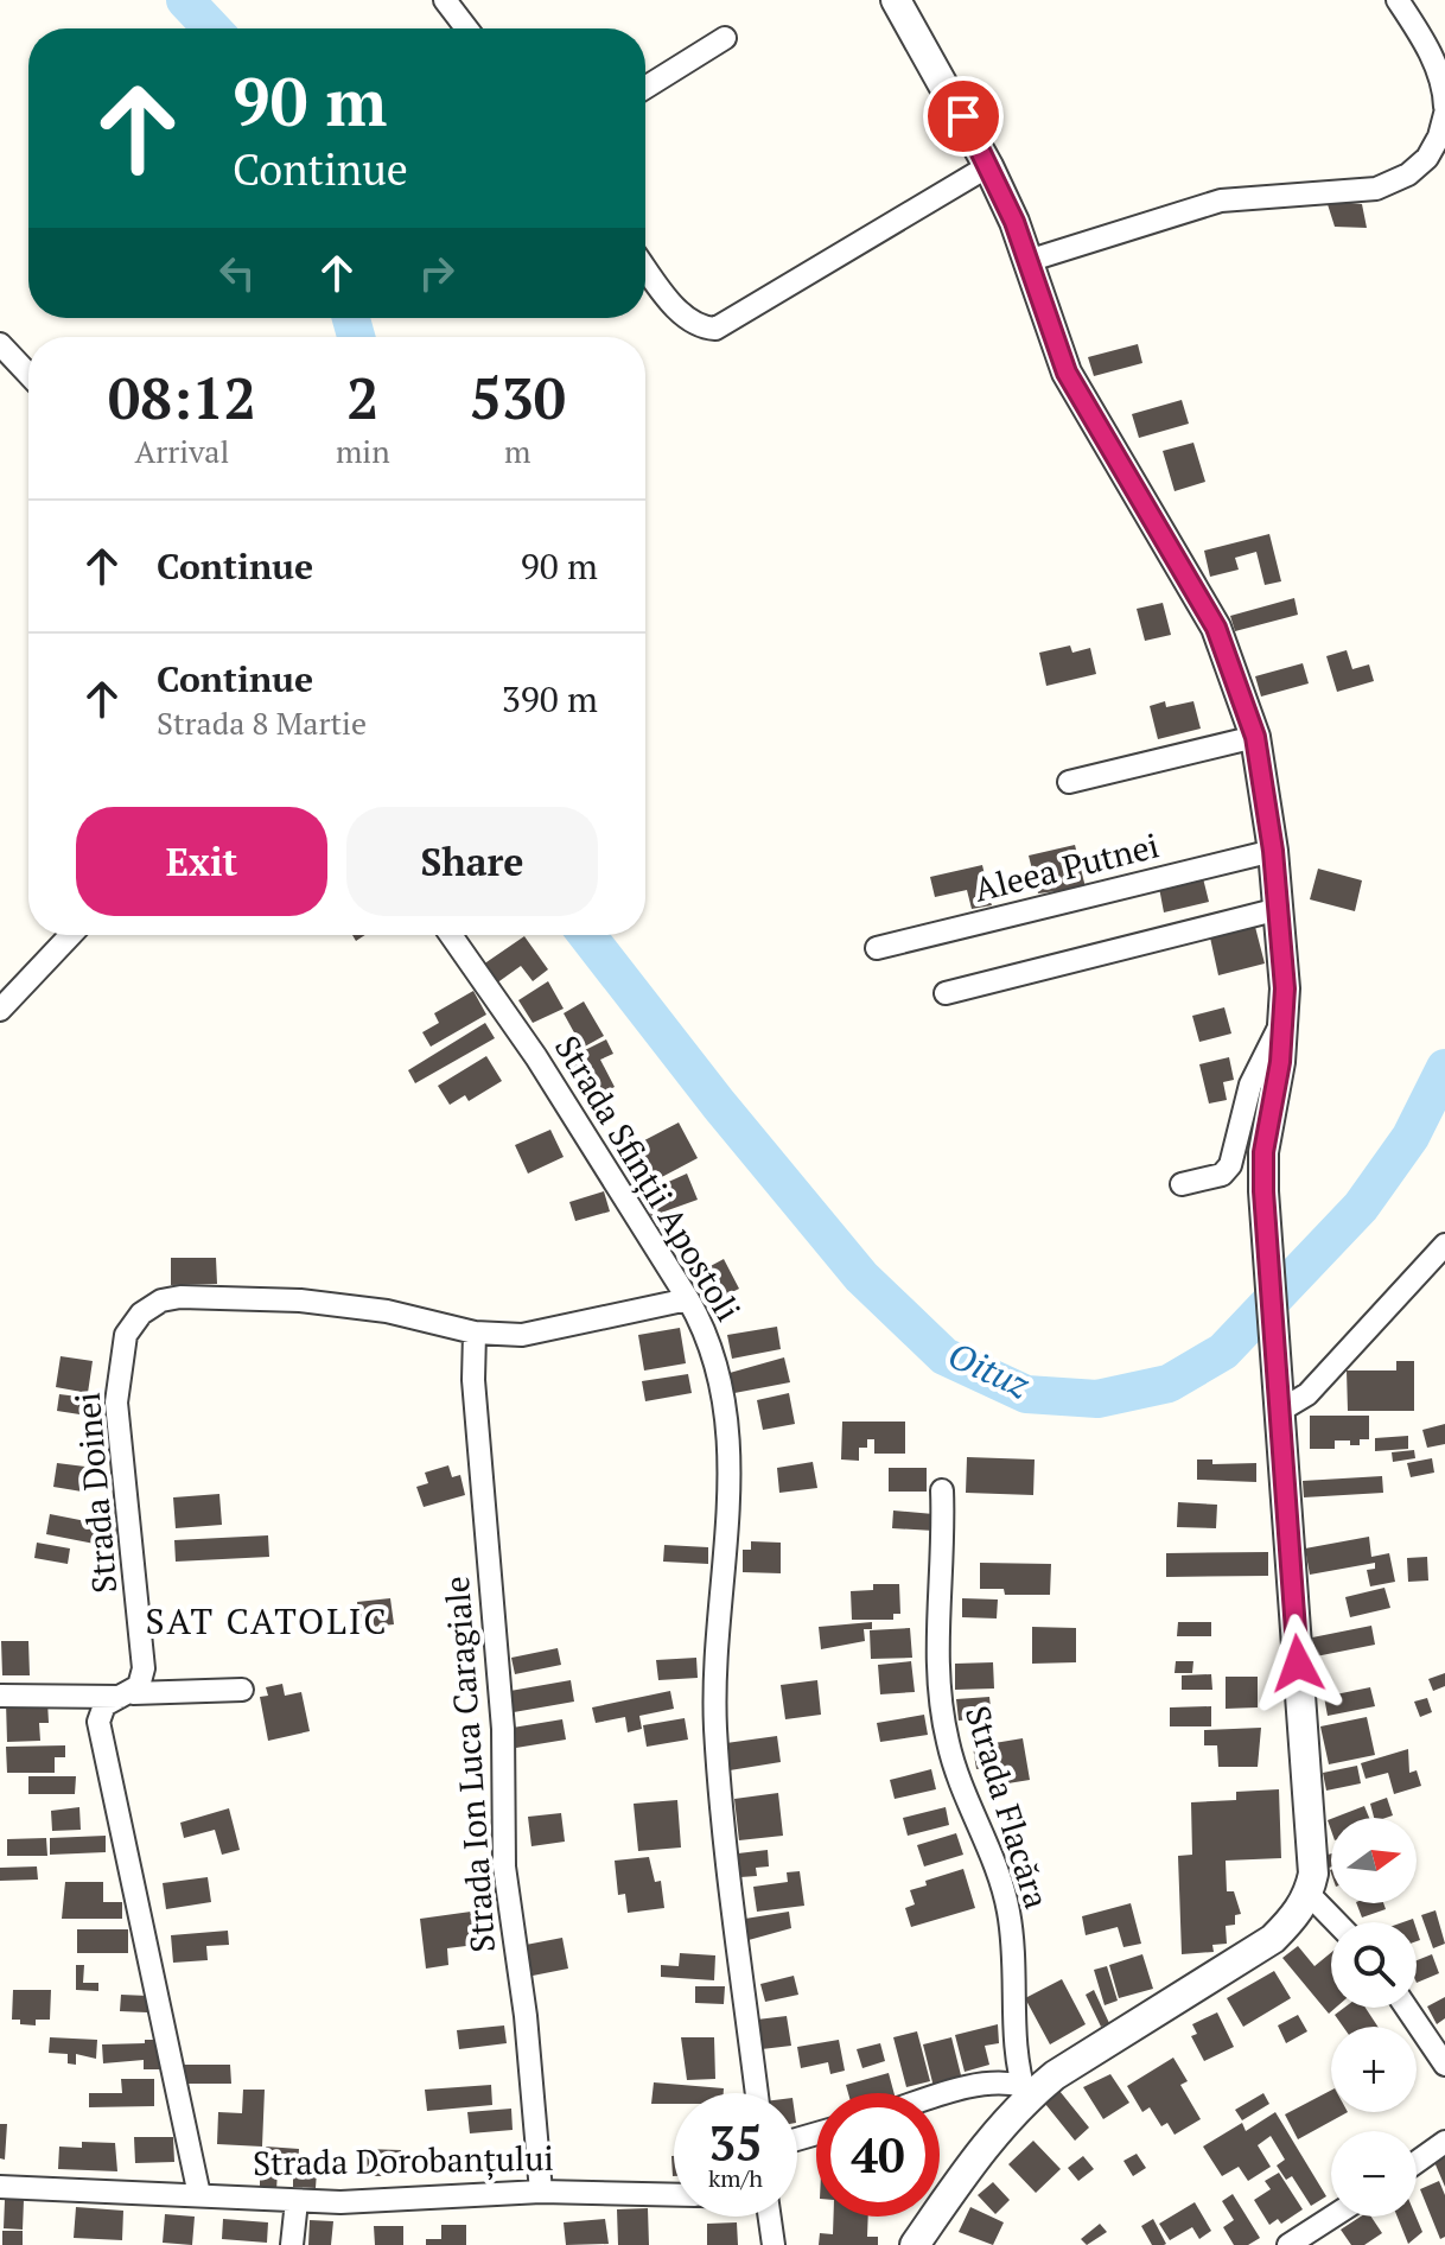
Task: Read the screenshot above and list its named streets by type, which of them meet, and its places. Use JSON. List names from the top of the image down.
{
  "streets": {
    "street": [
      "Aleea Putnei",
      "Strada Sfinții Apostoli",
      "Strada Doinei",
      "Strada Ion Luca Caragiale",
      "Strada Flacăra",
      "Strada Dorobanțului"
    ]
  },
  "crossings": [
    ["Strada Sfinții Apostoli", "Strada Doinei"],
    ["Strada Doinei", "Strada Ion Luca Caragiale"],
    ["Strada Doinei", "Strada Dorobanțului"],
    ["Strada Ion Luca Caragiale", "Strada Dorobanțului"]
  ],
  "districts": ["SAT CATOLIC"],
  "water": ["Oituz"],
  "north": "right",
  "page": {
    "turn": ["90 m", "Continue"],
    "eta": [
      "08:12",
      "Arrival",
      "2",
      "min",
      "530",
      "m"
    ],
    "list": [
      {
        "name": "Continue",
        "value": "90 m"
      },
      {
        "name": "Continue",
        "note": "Strada 8 Martie",
        "value": "390 m"
      }
    ],
    "buttons": ["Exit", "Share"],
    "map_buttons": ["+", "−"],
    "speed": "35 km/h",
    "limit": "40"
  }
}
